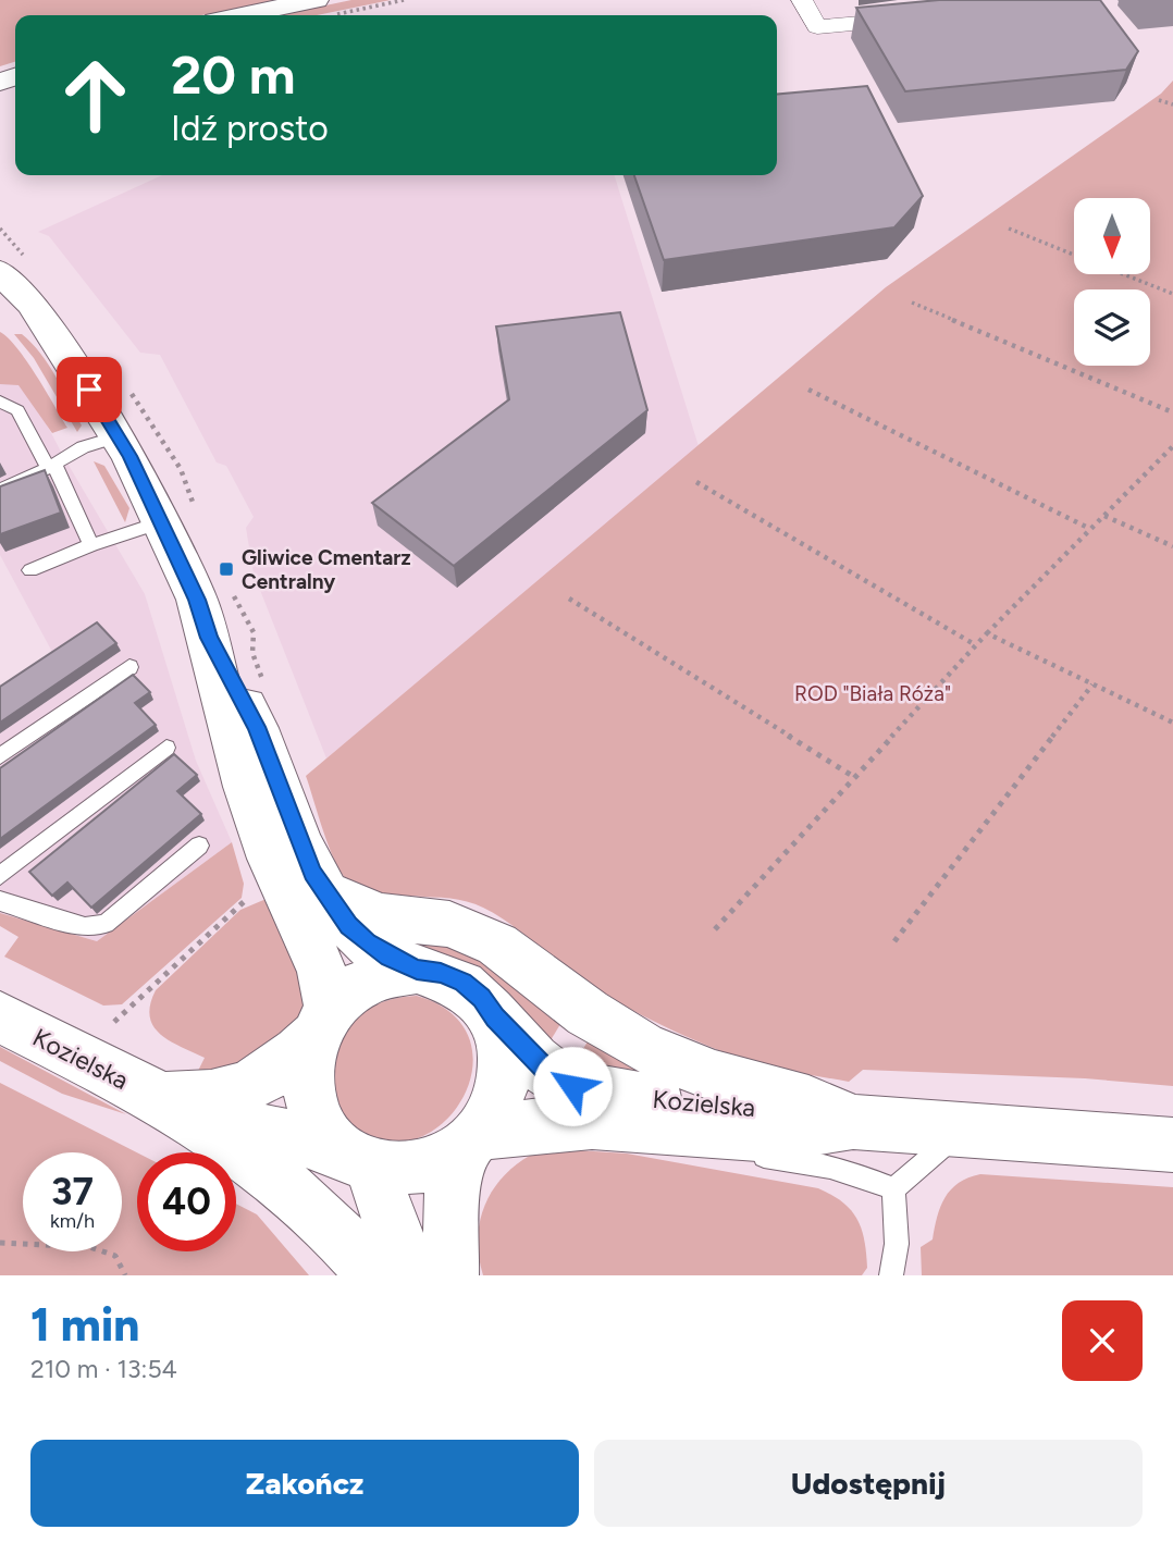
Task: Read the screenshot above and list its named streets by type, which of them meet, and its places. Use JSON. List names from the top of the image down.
{
  "streets": {
    "street": ["Kozielska"]
  },
  "parks": ["ROD \"Biała Róża\""],
  "places": {
    "transit": ["Gliwice Cmentarz Centralny"]
  },
  "north": "bottom",
  "page": {
    "turn": ["20 m", "Idź prosto"],
    "speed": "37 km/h",
    "limit": "40",
    "heading": ["1 min", "210 m · 13:54"],
    "buttons": ["Zakończ", "Udostępnij"]
  }
}
